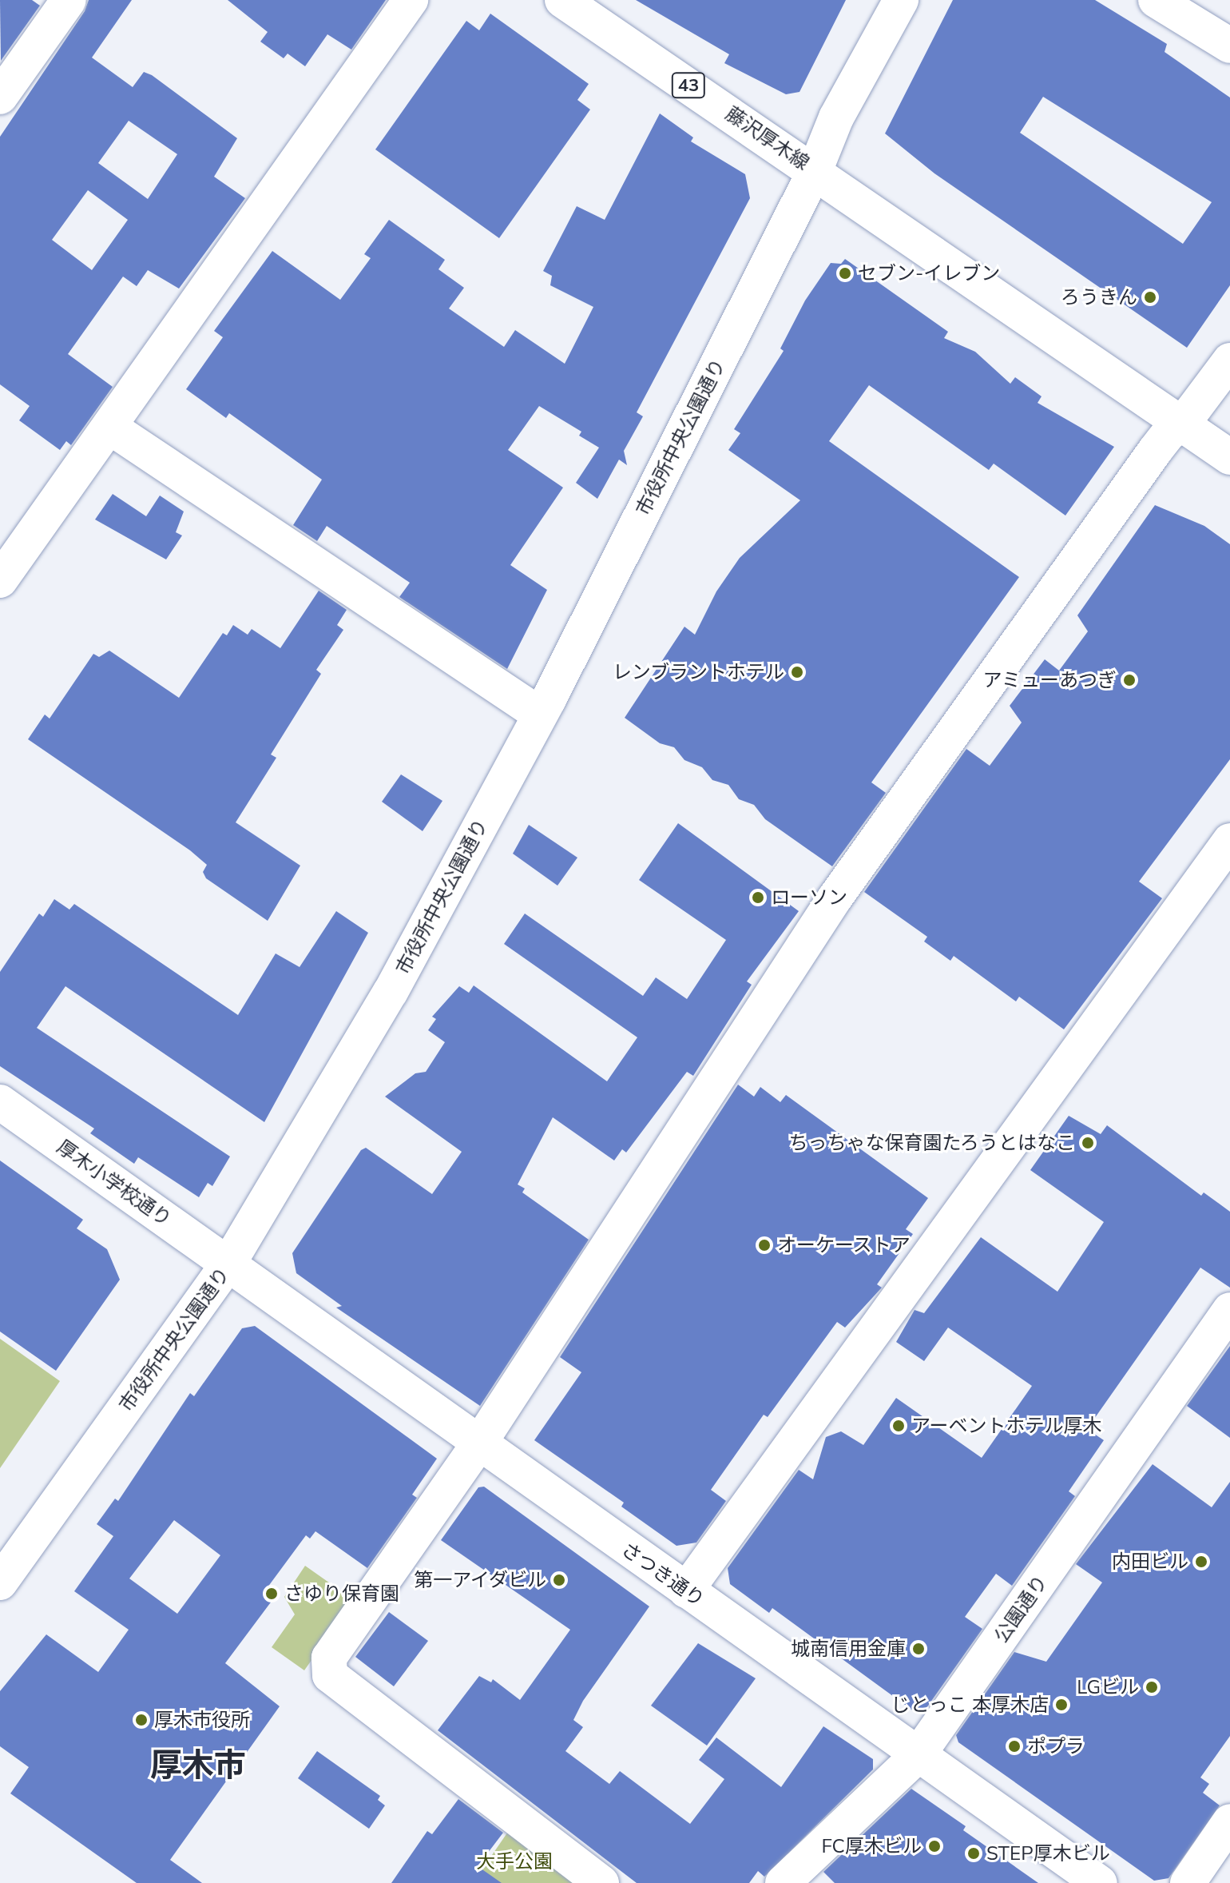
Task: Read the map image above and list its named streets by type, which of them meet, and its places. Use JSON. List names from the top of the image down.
{
  "streets": {
    "street": [
      "43",
      "藤沢厚木線",
      "市役所中央公園通り",
      "厚木小学校通り",
      "さつき通り",
      "公園通り"
    ]
  },
  "crossings": [
    ["藤沢厚木線", "市役所中央公園通り"],
    ["市役所中央公園通り", "厚木小学校通り"],
    ["市役所中央公園通り", "さつき通り"],
    ["厚木小学校通り", "さつき通り"],
    ["さつき通り", "公園通り"]
  ],
  "districts": ["厚木市"],
  "parks": ["大手公園"],
  "places": [
    "セブン-イレブン",
    "ろうきん",
    "レンブラントホテル",
    "アミューあつぎ",
    "ローソン",
    "ちっちゃな保育園たろうとはなこ",
    "オーケーストア",
    "アーベントホテル厚木",
    "内田ビル",
    "第一アイダビル",
    "さゆり保育園",
    "城南信用金庫",
    "LGビル",
    "じとっこ 本厚木店",
    "厚木市役所",
    "ポプラ",
    "FC厚木ビル",
    "STEP厚木ビル"
  ]
}
